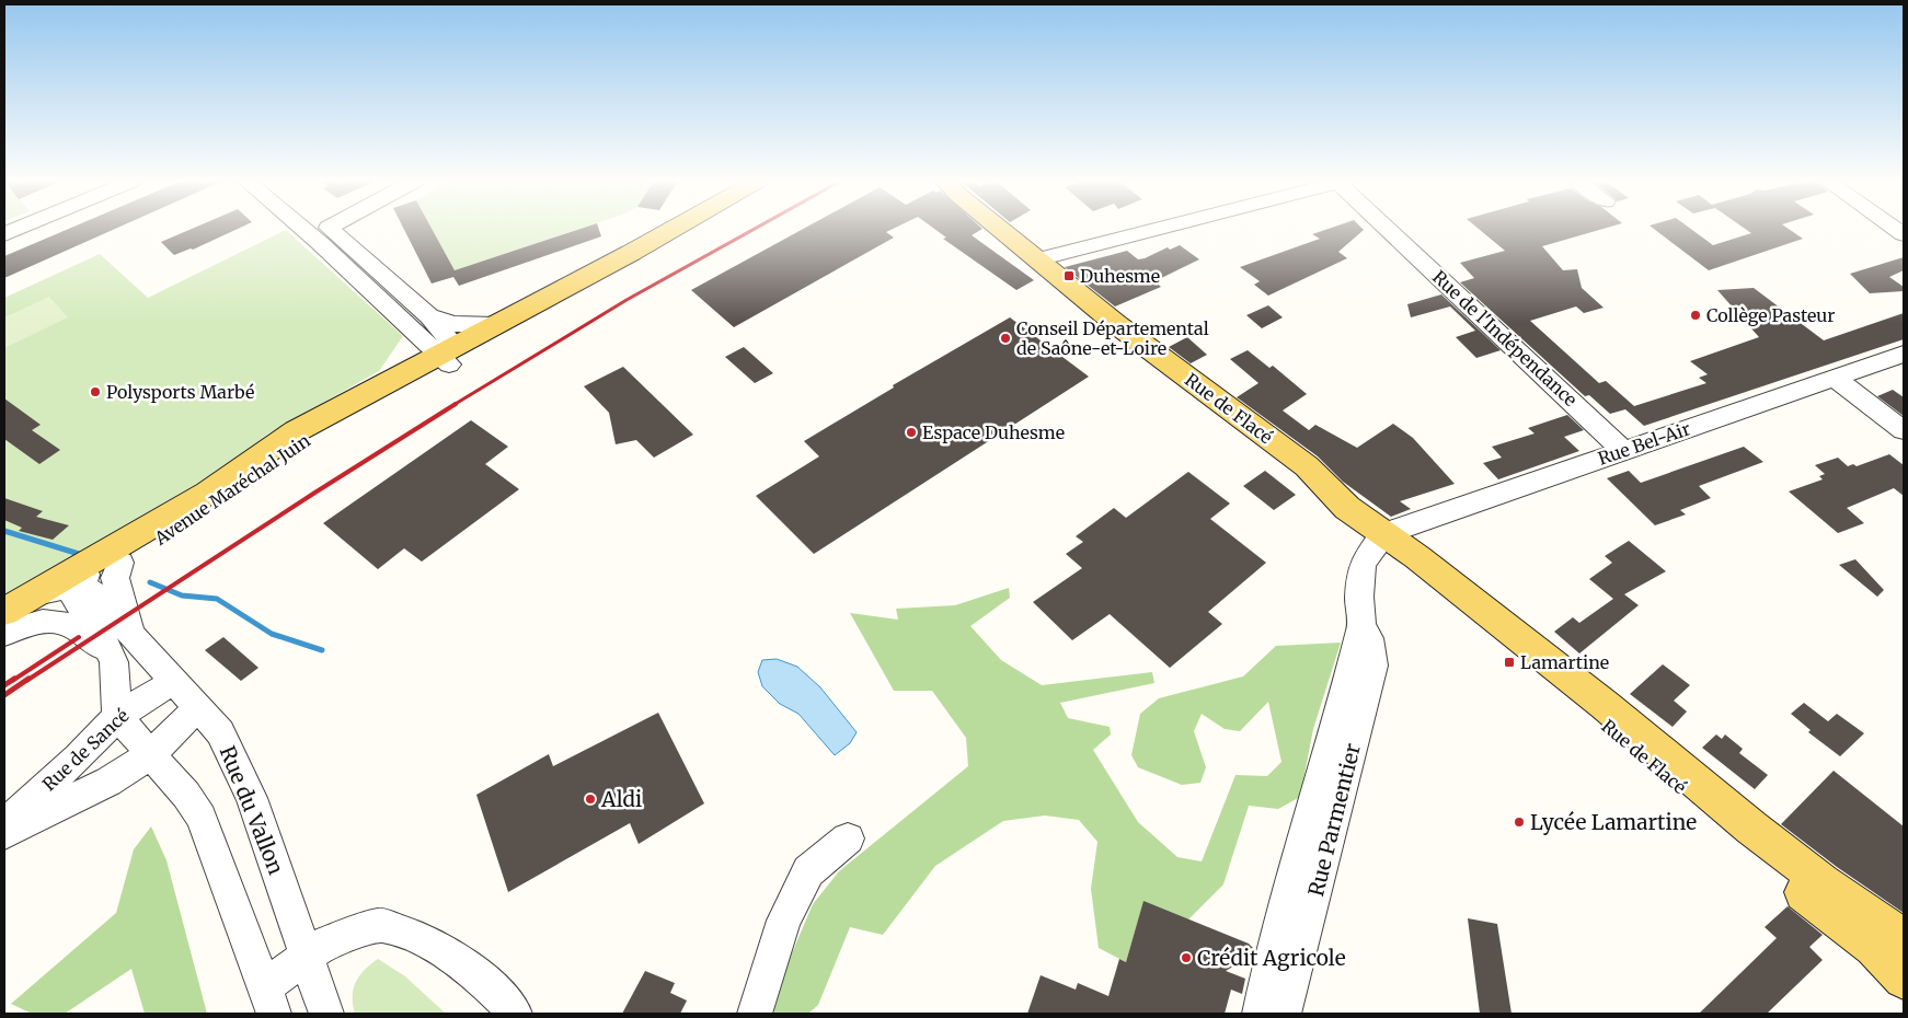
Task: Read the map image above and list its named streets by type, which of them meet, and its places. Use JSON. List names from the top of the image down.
{
  "streets": {
    "main road": ["Rue de Flacé", "Avenue Maréchal Juin"],
    "street": [
      "Rue de l'Indépendance",
      "Rue Bel-Air",
      "Rue de Sancé",
      "Rue du Vallon",
      "Rue Parmentier"
    ]
  },
  "crossings": [
    ["Rue de l'Indépendance", "Rue Bel-Air"],
    ["Rue de Flacé", "Rue Bel-Air"],
    ["Rue de Flacé", "Rue Parmentier"],
    ["Rue Bel-Air", "Rue Parmentier"],
    ["Avenue Maréchal Juin", "Rue du Vallon"],
    ["Rue de Sancé", "Rue du Vallon"]
  ],
  "places": {
    "transit": ["Duhesme", "Lamartine"],
    "other": [
      "Collège Pasteur",
      "Conseil Départemental de Saône-et-Loire",
      "Polysports Marbé",
      "Espace Duhesme",
      "Aldi",
      "Lycée Lamartine",
      "Crédit Agricole"
    ]
  }
}
